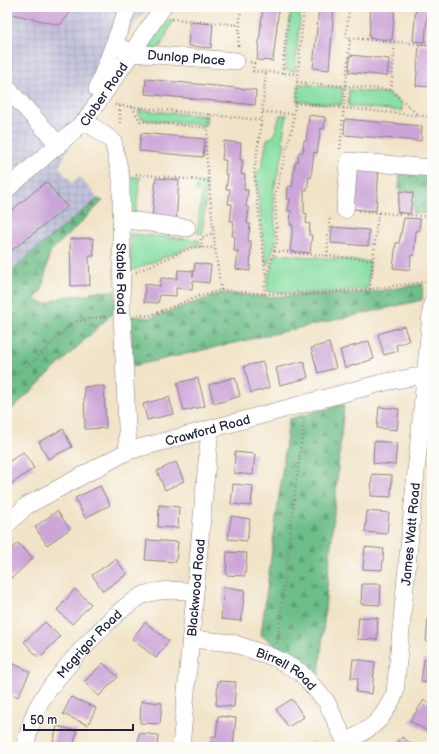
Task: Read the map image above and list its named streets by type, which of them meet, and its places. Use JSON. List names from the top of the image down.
{
  "streets": {
    "street": [
      "Dunlop Place",
      "Clober Road",
      "Stable Road",
      "Crawford Road",
      "James Watt Road",
      "Blackwood Road",
      "Mcgrigor Road",
      "Birrell Road"
    ]
  },
  "crossings": [
    ["Dunlop Place", "Clober Road"],
    ["Clober Road", "Stable Road"],
    ["Stable Road", "Crawford Road"],
    ["Crawford Road", "James Watt Road"],
    ["Crawford Road", "Blackwood Road"],
    ["James Watt Road", "Birrell Road"],
    ["Blackwood Road", "Mcgrigor Road"],
    ["Blackwood Road", "Birrell Road"]
  ],
  "scale_bar": "50 m"
}
